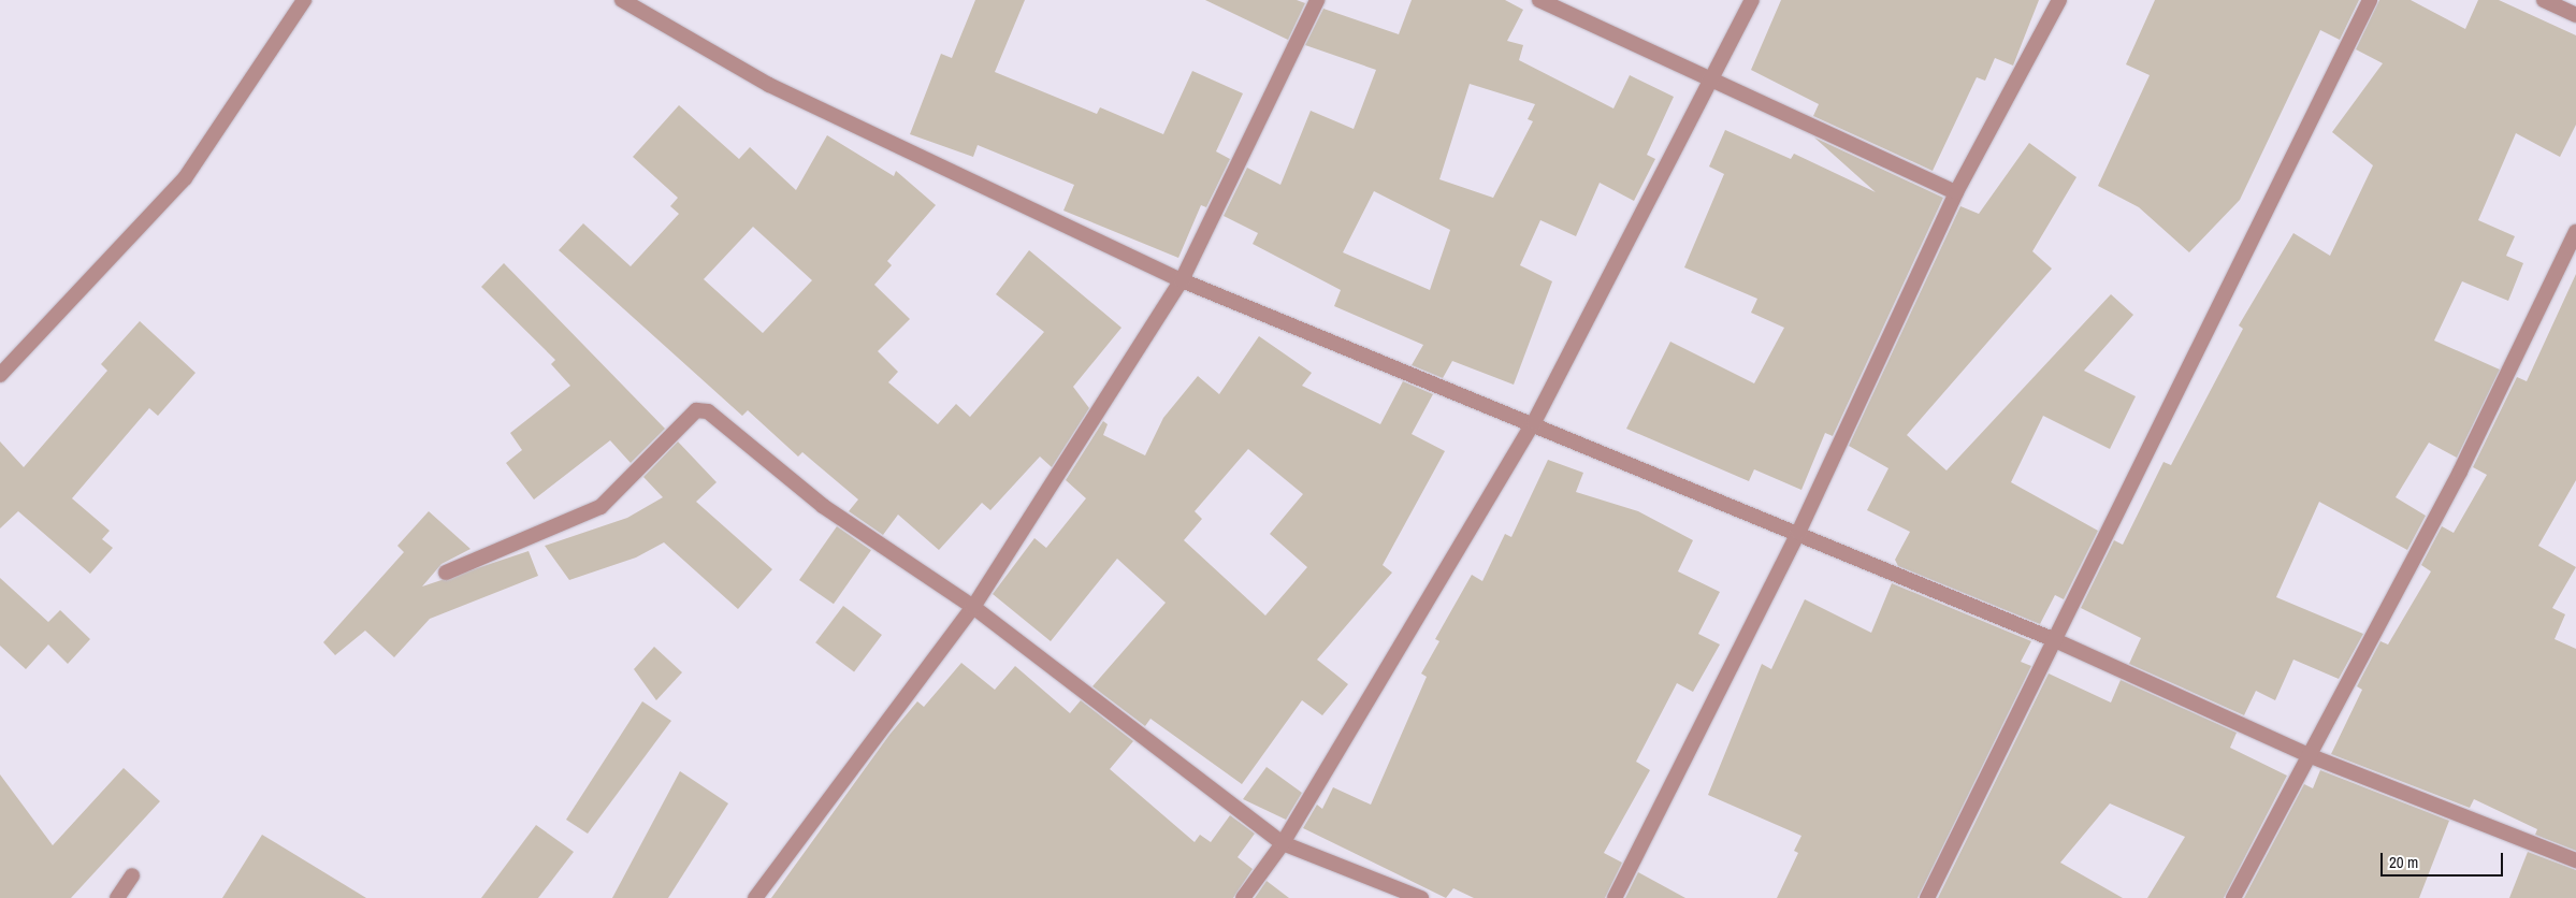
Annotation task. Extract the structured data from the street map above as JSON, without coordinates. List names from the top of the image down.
{
  "scale_bar": "20 m"
}
